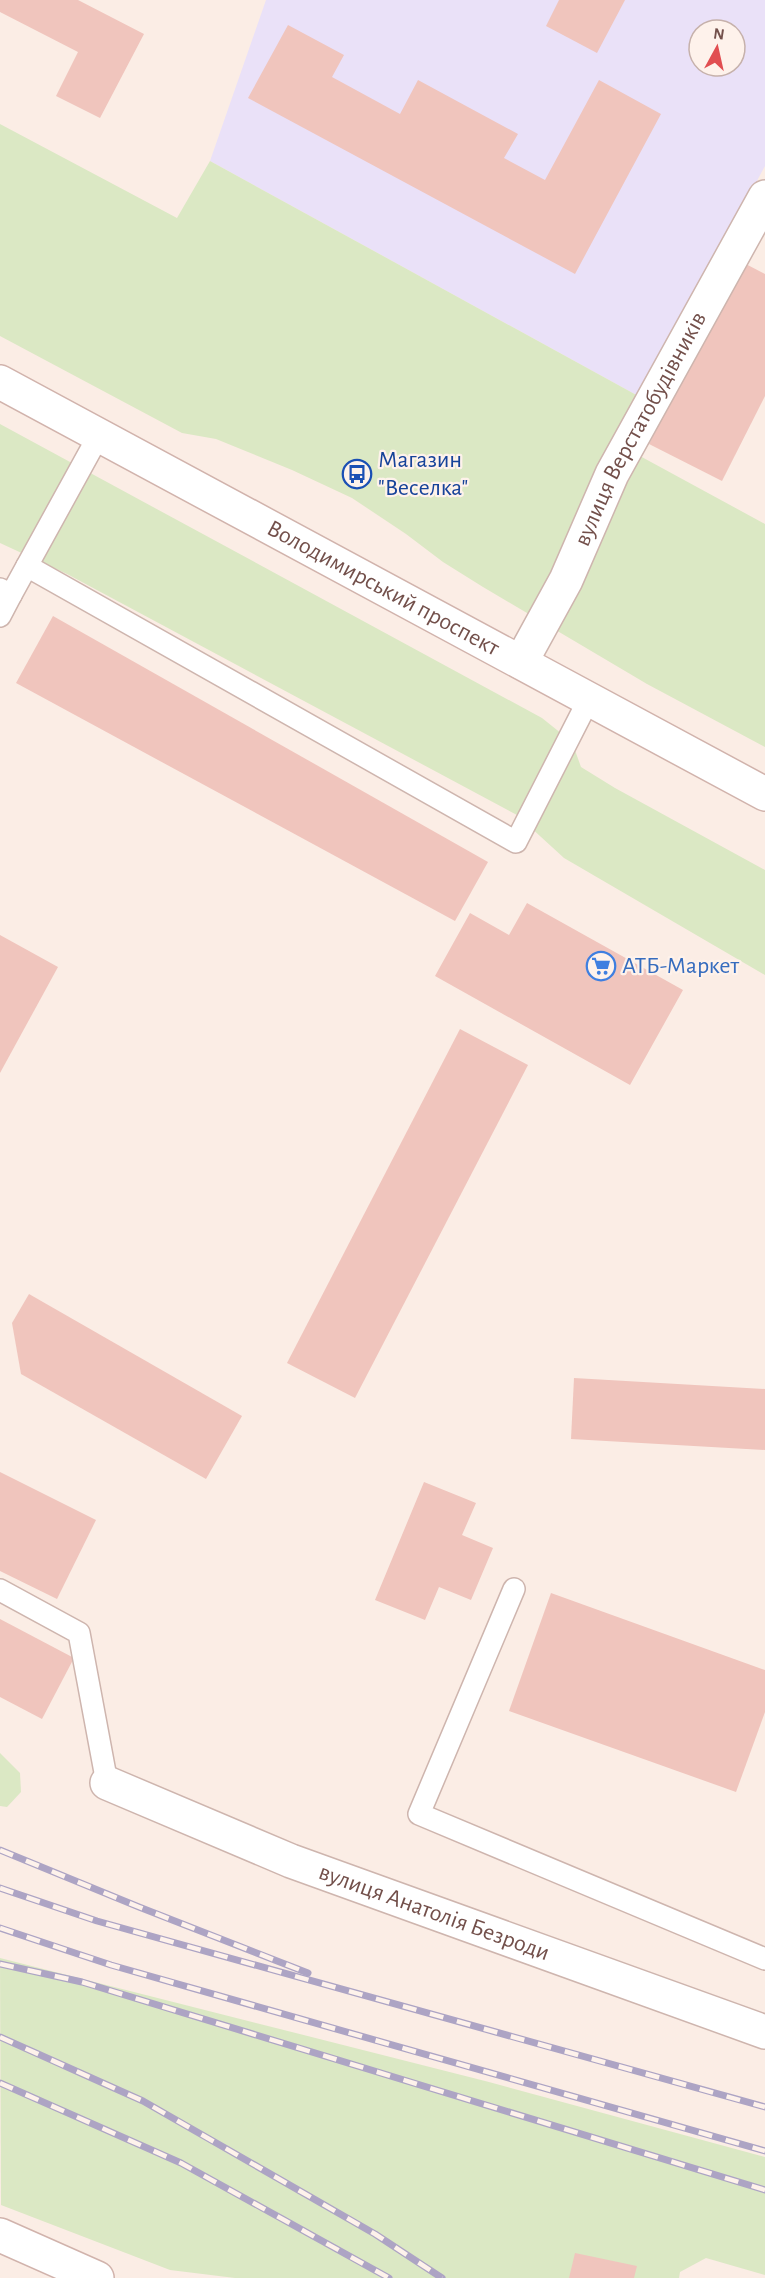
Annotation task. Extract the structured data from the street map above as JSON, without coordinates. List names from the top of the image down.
{
  "streets": {
    "street": ["вулиця Верстатобудівників", "Володимирський проспект", "вулиця Анатолія Безроди"]
  },
  "crossings": [
    ["вулиця Верстатобудівників", "Володимирський проспект"]
  ],
  "places": {
    "bus stop": ["Магазин \"Веселка\""],
    "supermarket": ["АТБ-Маркет"]
  },
  "north": "top"
}
